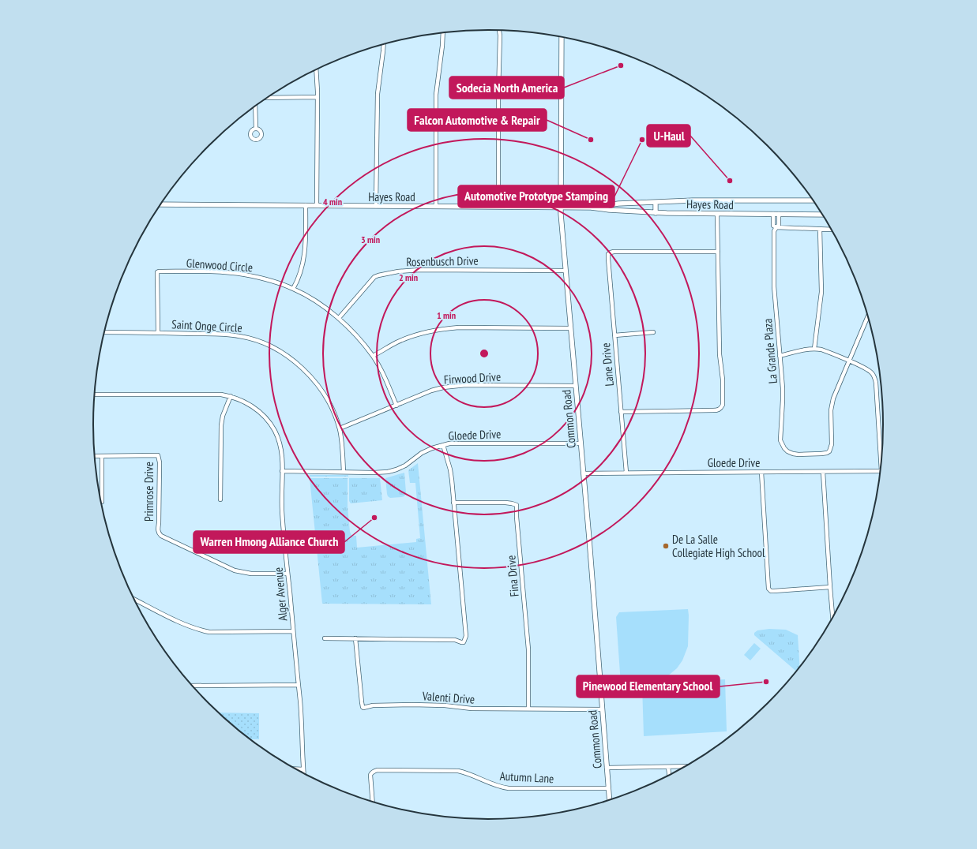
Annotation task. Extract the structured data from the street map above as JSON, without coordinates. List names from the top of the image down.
{
  "streets": {
    "street": [
      "Hayes Road",
      "Rosenbusch Drive",
      "Glenwood Circle",
      "Saint Onge Circle",
      "La Grande Plaza",
      "Lane Drive",
      "Firwood Drive",
      "Common Road",
      "Gloede Drive",
      "Primrose Drive",
      "Fina Drive",
      "Alger Avenue",
      "Valenti Drive",
      "Autumn Lane"
    ]
  },
  "crossings": [
    ["Hayes Road", "La Grande Plaza"],
    ["Hayes Road", "Common Road"],
    ["Rosenbusch Drive", "Glenwood Circle"],
    ["Rosenbusch Drive", "Common Road"],
    ["Glenwood Circle", "Saint Onge Circle"],
    ["Glenwood Circle", "Firwood Drive"],
    ["Saint Onge Circle", "Firwood Drive"],
    ["Saint Onge Circle", "Gloede Drive"],
    ["Lane Drive", "Gloede Drive"],
    ["Firwood Drive", "Common Road"],
    ["Common Road", "Gloede Drive"],
    ["Common Road", "Valenti Drive"],
    ["Common Road", "Autumn Lane"],
    ["Gloede Drive", "Alger Avenue"],
    ["Primrose Drive", "Alger Avenue"],
    ["Fina Drive", "Valenti Drive"]
  ],
  "places": [
    "Sodecia North America",
    "Falcon Automotive & Repair",
    "Automotive Prototype Stamping",
    "U-Haul",
    "Warren Hmong Alliance Church",
    "De La Salle Collegiate High School",
    "Pinewood Elementary School"
  ],
  "rings": [
    "4 min",
    "3 min",
    "2 min",
    "1 min"
  ]
}
